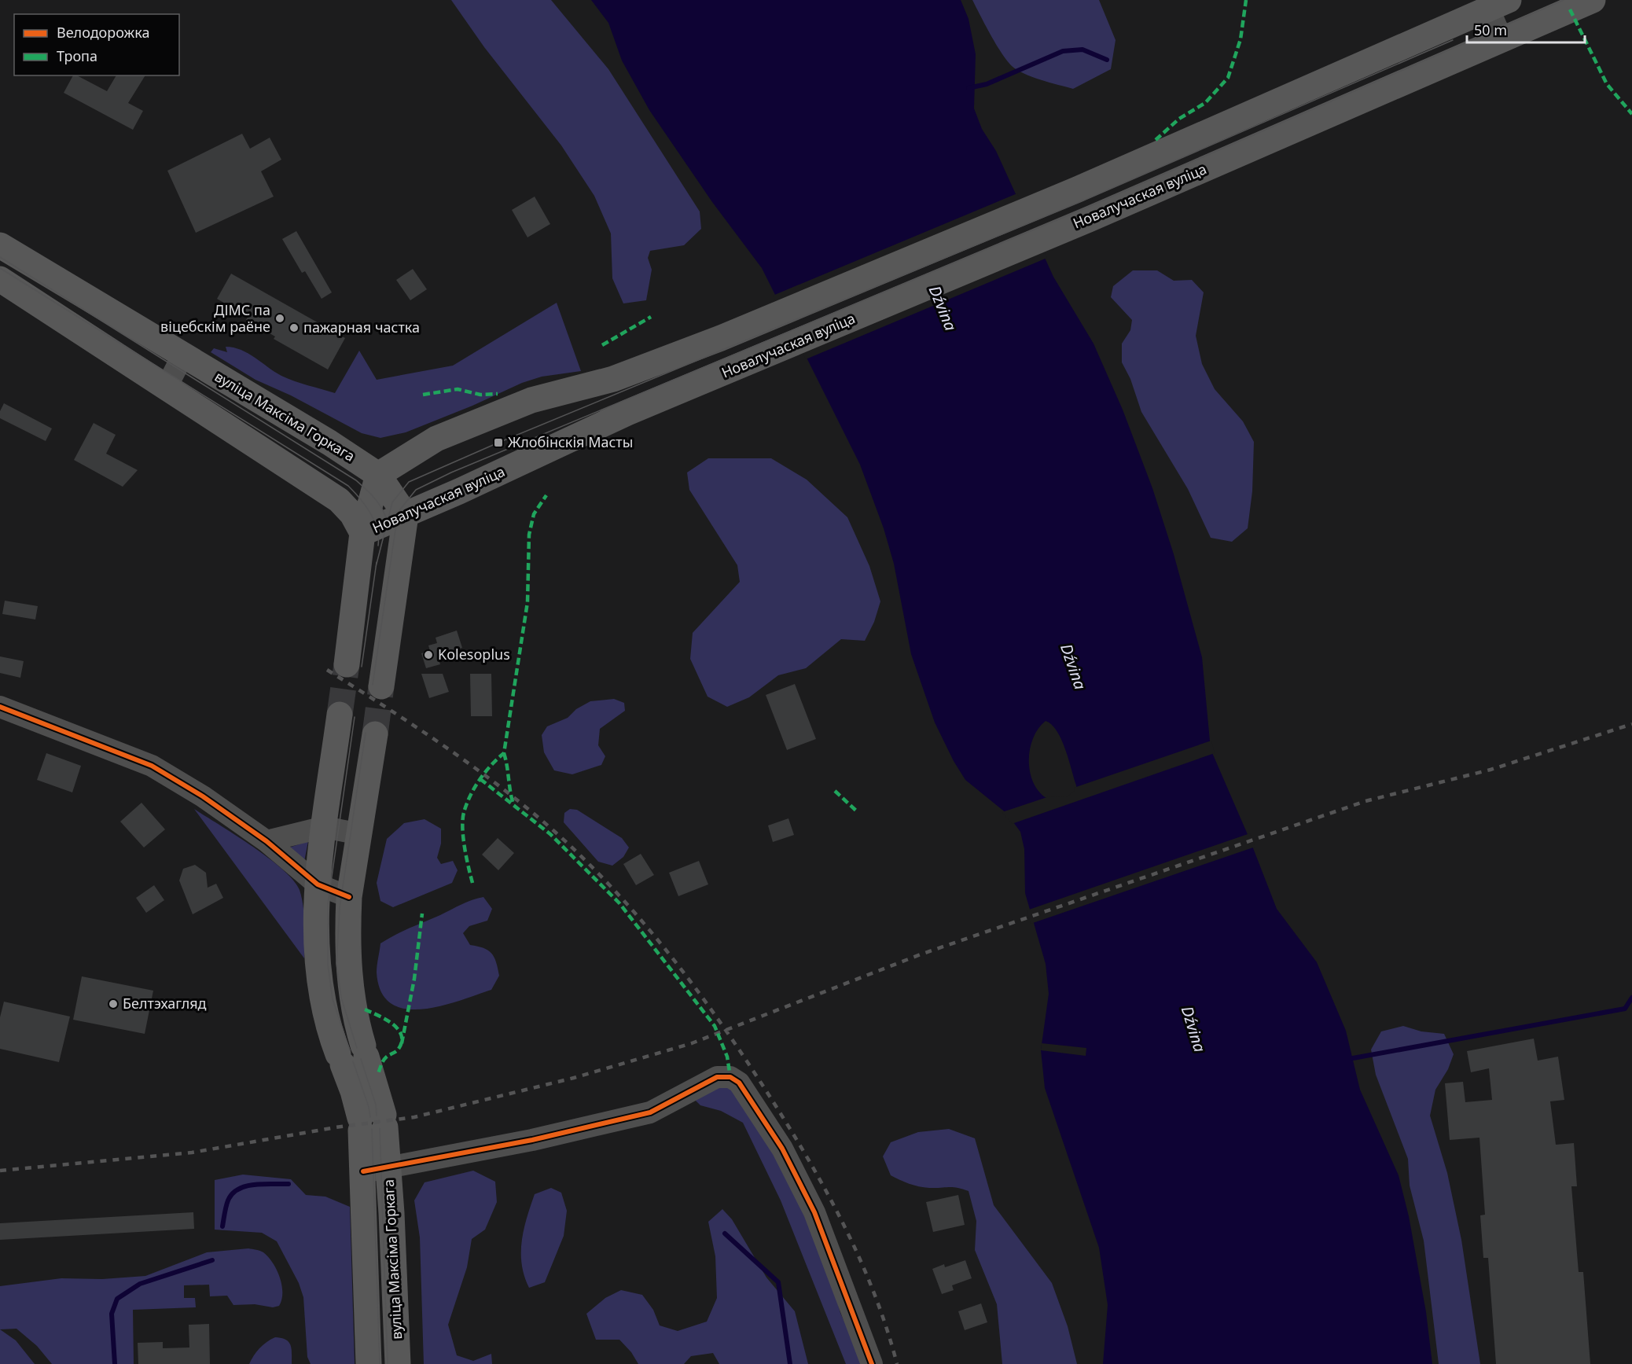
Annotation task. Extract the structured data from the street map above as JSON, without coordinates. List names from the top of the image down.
{
  "streets": {
    "main road": ["Новалучаская вуліца", "вуліца Максіма Горкага"]
  },
  "crossings": [
    ["Новалучаская вуліца", "вуліца Максіма Горкага"]
  ],
  "water": ["Dźvina"],
  "places": {
    "other": [
      "ДІМС па віцебскім раёне",
      "пажарная частка",
      "Kolesoplus",
      "Белтэхагляд"
    ],
    "transit": ["Жлобінскія Масты"]
  },
  "legend": ["Велодорожка", "Тропа"],
  "scale_bar": "50 m"
}
